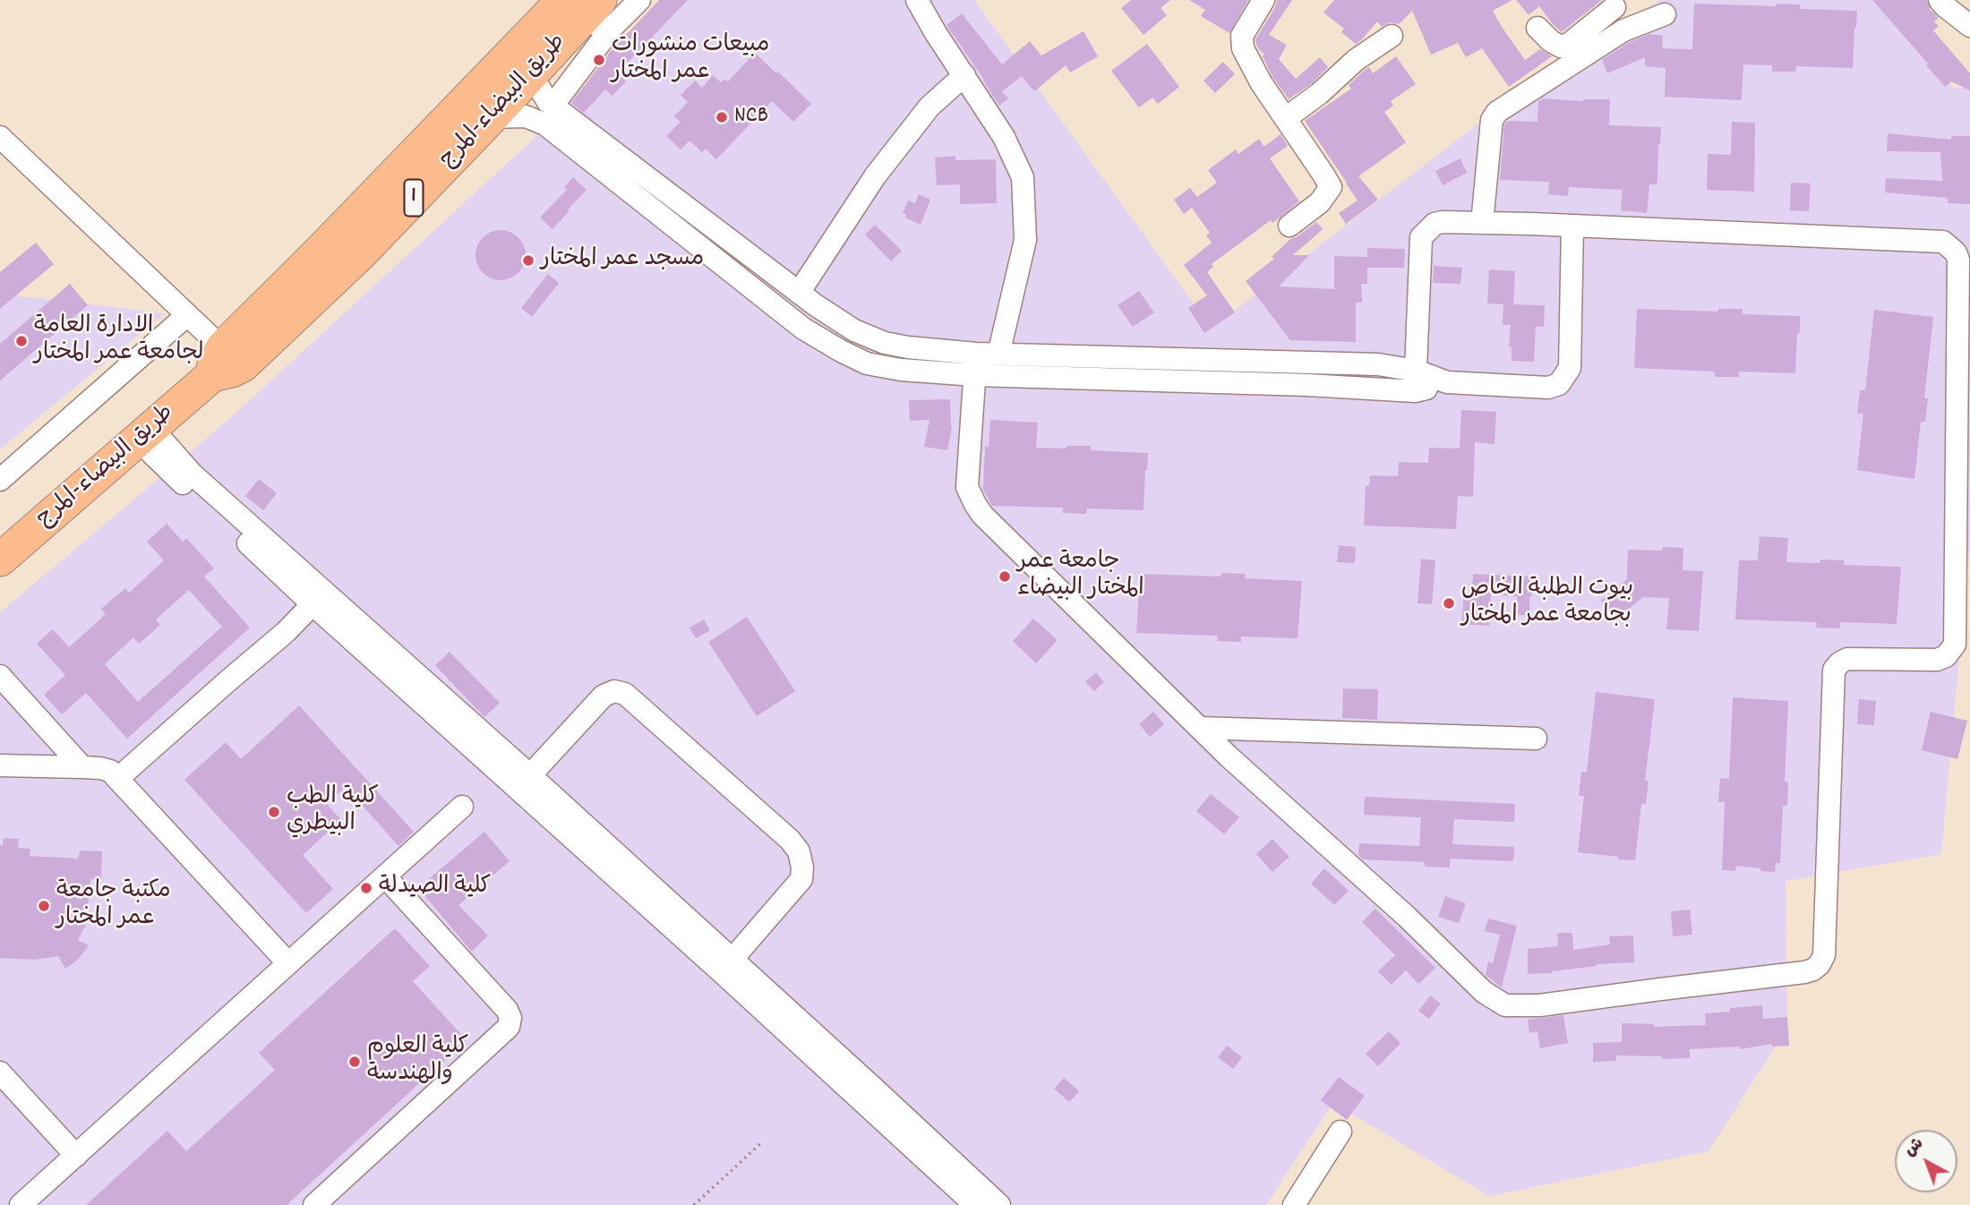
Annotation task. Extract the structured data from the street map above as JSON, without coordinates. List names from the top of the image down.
{
  "streets": {
    "highway": ["طريق البيضاء-المرج", "1"]
  },
  "places": [
    "مبيعات منشورات عمر المختار",
    "NCB",
    "مسجد عمر المختار",
    "الادارة العامة لجامعة عمر المختار",
    "جامعة عمر المختار البيضاء",
    "بيوت الطلبة الخاص بجامعة عمر المختار",
    "كلية الطب البيطري",
    "كلية الصيدلة",
    "مكتبة جامعة عمر المختار",
    "كلية العلوم والهندسة"
  ],
  "north": "top left"
}
